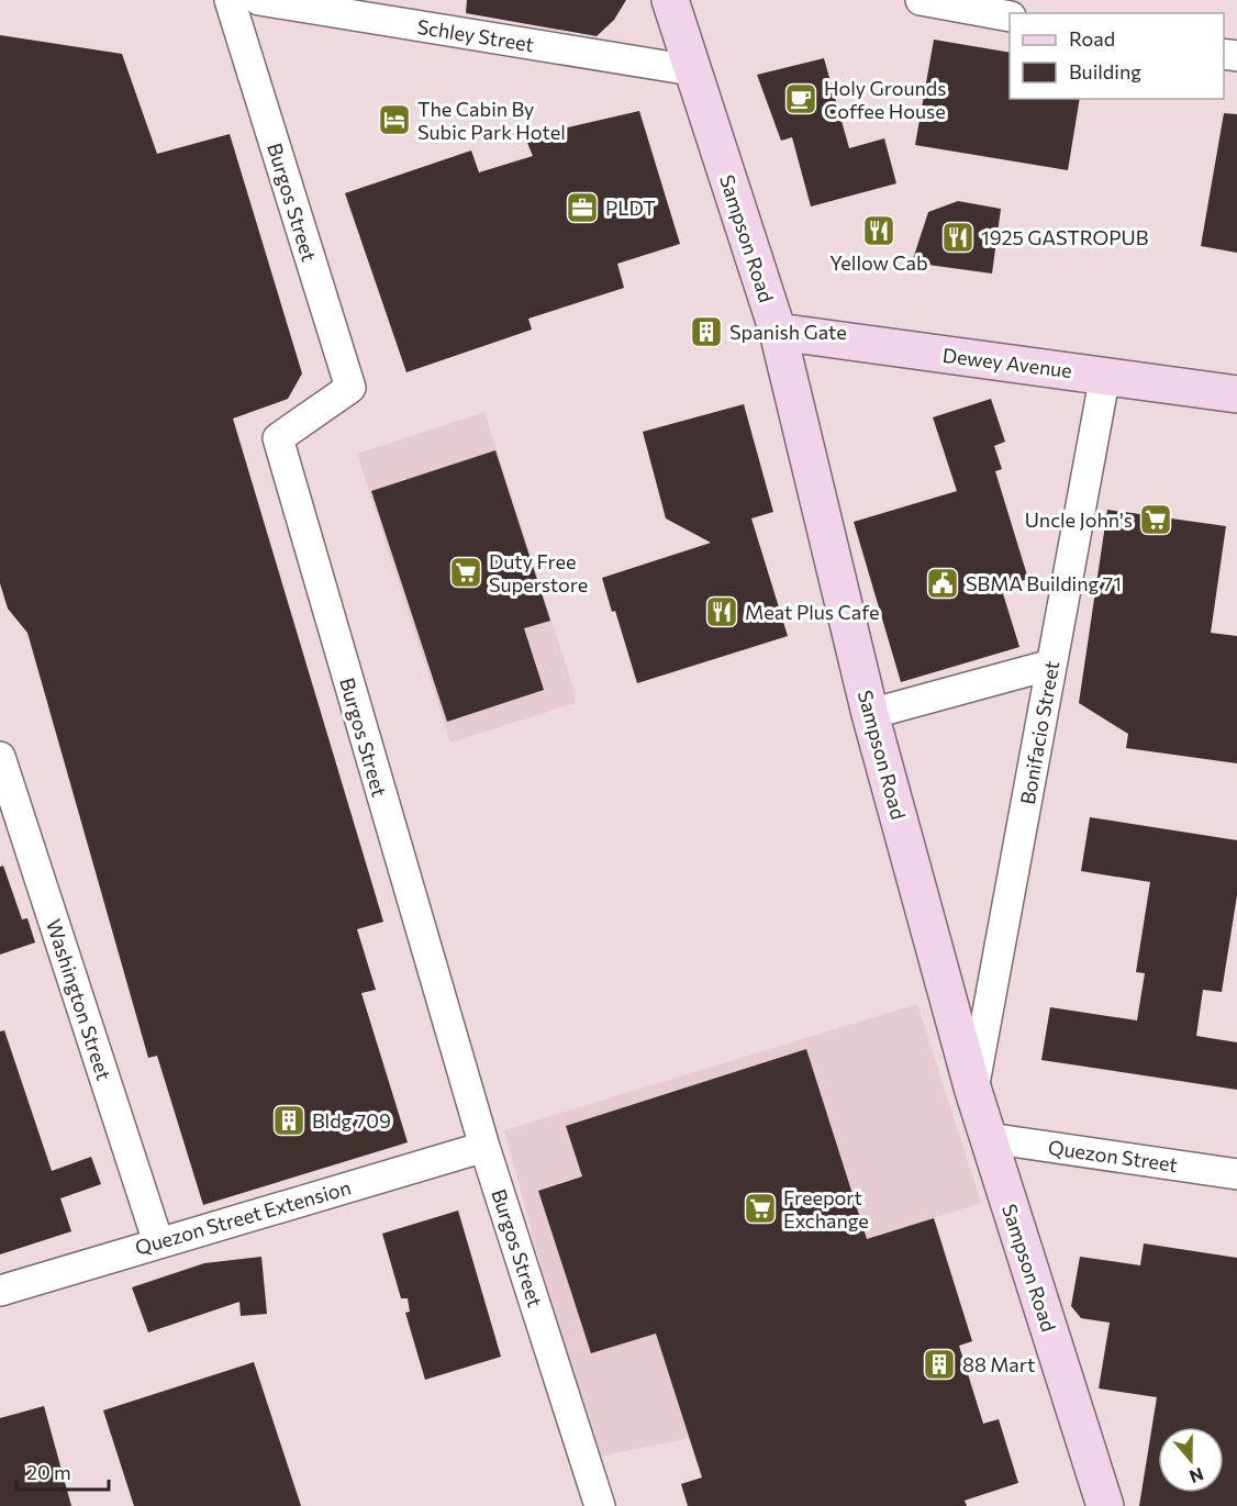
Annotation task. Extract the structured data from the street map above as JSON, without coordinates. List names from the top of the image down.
{
  "streets": {
    "main road": ["Sampson Road", "Dewey Avenue"],
    "street": [
      "Schley Street",
      "Burgos Street",
      "Bonifacio Street",
      "Washington Street",
      "Quezon Street",
      "Quezon Street Extension"
    ]
  },
  "crossings": [
    ["Schley Street", "Sampson Road"],
    ["Burgos Street", "Quezon Street Extension"],
    ["Sampson Road", "Dewey Avenue"],
    ["Sampson Road", "Bonifacio Street"],
    ["Sampson Road", "Quezon Street"],
    ["Dewey Avenue", "Bonifacio Street"],
    ["Washington Street", "Quezon Street Extension"]
  ],
  "places": {
    "cafe": ["Holy Grounds Coffee House"],
    "hotel": ["The Cabin By Subic Park Hotel"],
    "office": ["PLDT"],
    "restaurant": ["Yellow Cab", "1925 GASTROPUB", "Meat Plus Cafe"],
    "building": ["Spanish Gate", "Bldg 709", "88 Mart"],
    "supermarket": ["Uncle John's", "Duty Free Superstore", "Freeport Exchange"],
    "public building": ["SBMA Building 71"]
  },
  "legend": ["Road", "Building"],
  "scale_bar": "20 m",
  "north": "bottom"
}
